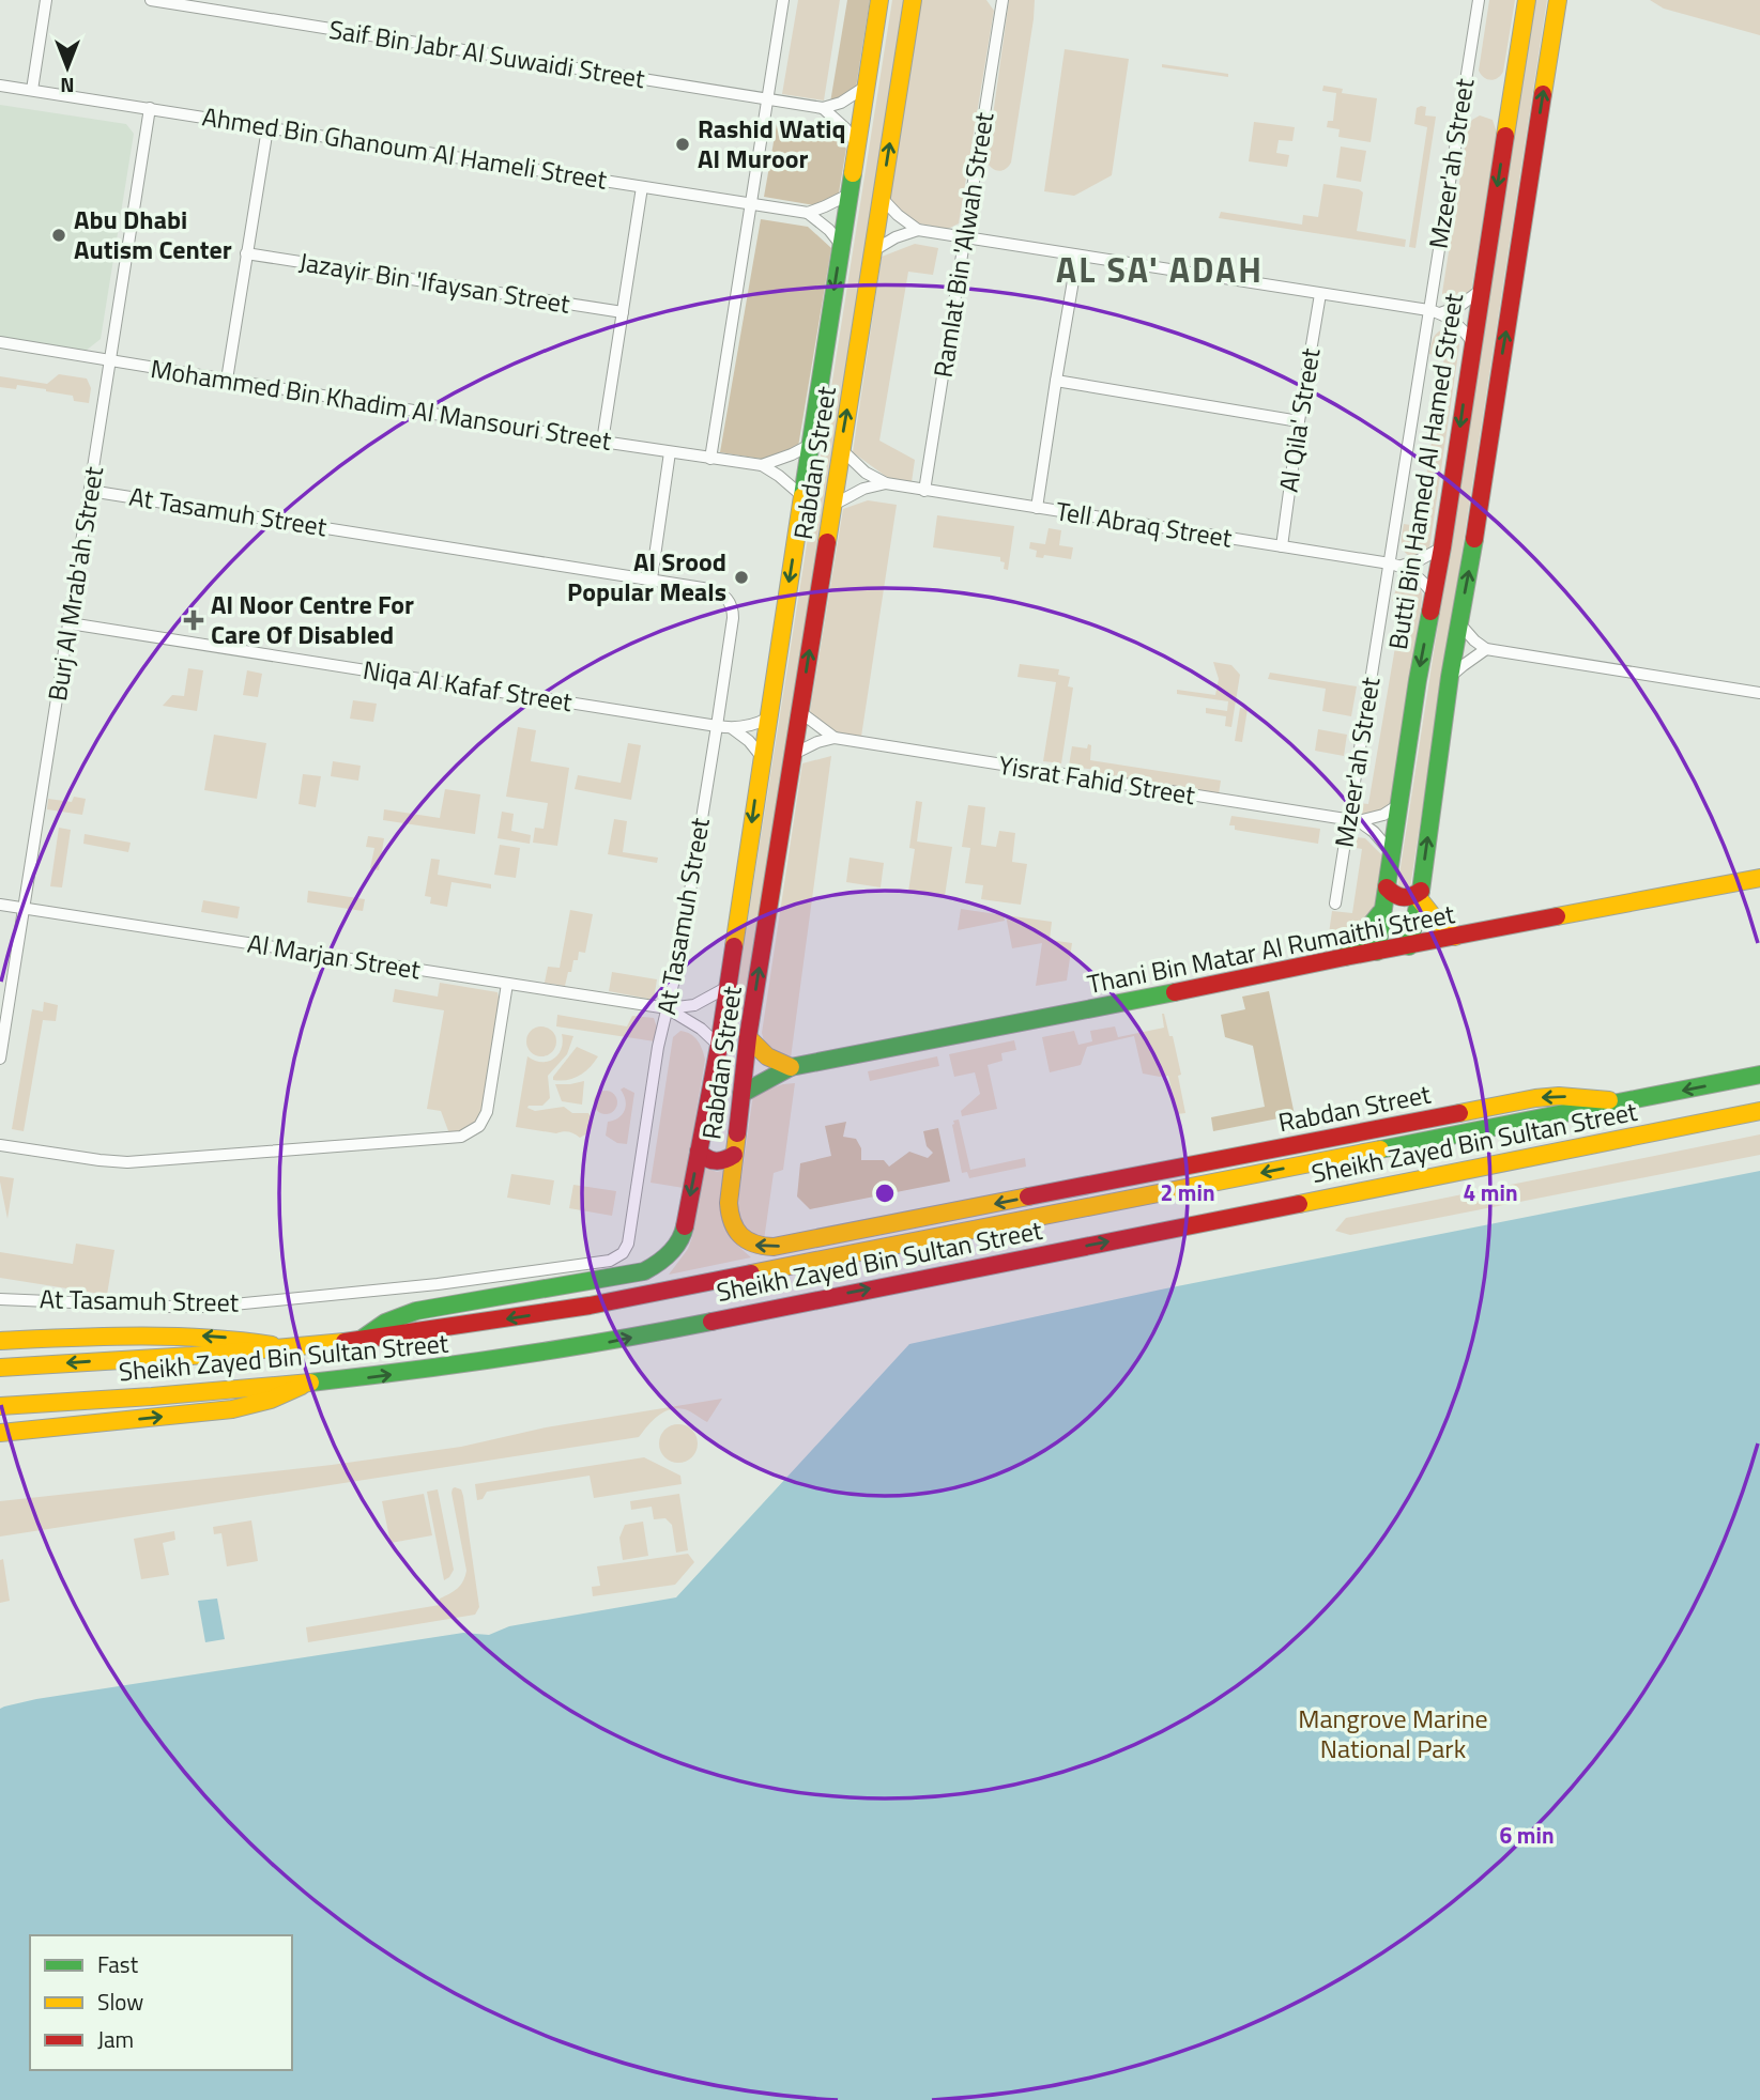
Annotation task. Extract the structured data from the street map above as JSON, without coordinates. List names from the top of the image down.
{
  "streets": {
    "main road": [
      "Rabdan Street",
      "Butti Bin Hamed Al Hamed Street",
      "Thani Bin Matar Al Rumaithi Street",
      "Sheikh Zayed Bin Sultan Street"
    ],
    "street": [
      "Saif Bin Jabr Al Suwaidi Street",
      "Ahmed Bin Ghanoum Al Hameli Street",
      "Mzeer'ah Street",
      "Ramlat Bin 'Alwah Street",
      "Jazayir Bin 'Ifaysan Street",
      "Mohammed Bin Khadim Al Mansouri Street",
      "Al Qila' Street",
      "At Tasamuh Street",
      "Tell Abraq Street",
      "Burj Al Mrab'ah Street",
      "Niqa Al Kafaf Street",
      "Yisrat Fahid Street",
      "Al Marjan Street"
    ]
  },
  "crossings": [
    ["Ahmed Bin Ghanoum Al Hameli Street", "Burj Al Mrab'ah Street"],
    ["Mzeer'ah Street", "Tell Abraq Street"],
    ["Mzeer'ah Street", "Yisrat Fahid Street"],
    ["Ramlat Bin 'Alwah Street", "Tell Abraq Street"],
    ["Mohammed Bin Khadim Al Mansouri Street", "Rabdan Street"],
    ["Mohammed Bin Khadim Al Mansouri Street", "Burj Al Mrab'ah Street"],
    ["Al Qila' Street", "Tell Abraq Street"],
    ["Rabdan Street", "Tell Abraq Street"],
    ["Rabdan Street", "Niqa Al Kafaf Street"],
    ["Rabdan Street", "Yisrat Fahid Street"],
    ["Rabdan Street", "Thani Bin Matar Al Rumaithi Street"],
    ["Rabdan Street", "Al Marjan Street"],
    ["Rabdan Street", "Sheikh Zayed Bin Sultan Street"],
    ["Butti Bin Hamed Al Hamed Street", "Yisrat Fahid Street"],
    ["Butti Bin Hamed Al Hamed Street", "Thani Bin Matar Al Rumaithi Street"],
    ["At Tasamuh Street", "Burj Al Mrab'ah Street"],
    ["At Tasamuh Street", "Niqa Al Kafaf Street"],
    ["At Tasamuh Street", "Al Marjan Street"],
    ["Burj Al Mrab'ah Street", "Niqa Al Kafaf Street"],
    ["Burj Al Mrab'ah Street", "Al Marjan Street"]
  ],
  "districts": ["AL SA' ADAH"],
  "parks": ["Mangrove Marine National Park"],
  "places": {
    "other": ["Rashid Watiq Al Muroor", "Abu Dhabi Autism Center", "Al Srood Popular Meals"],
    "health": ["Al Noor Centre For Care Of Disabled"]
  },
  "legend": ["Fast", "Slow", "Jam"],
  "north": "bottom",
  "rings": ["2 min", "4 min", "6 min"]
}
